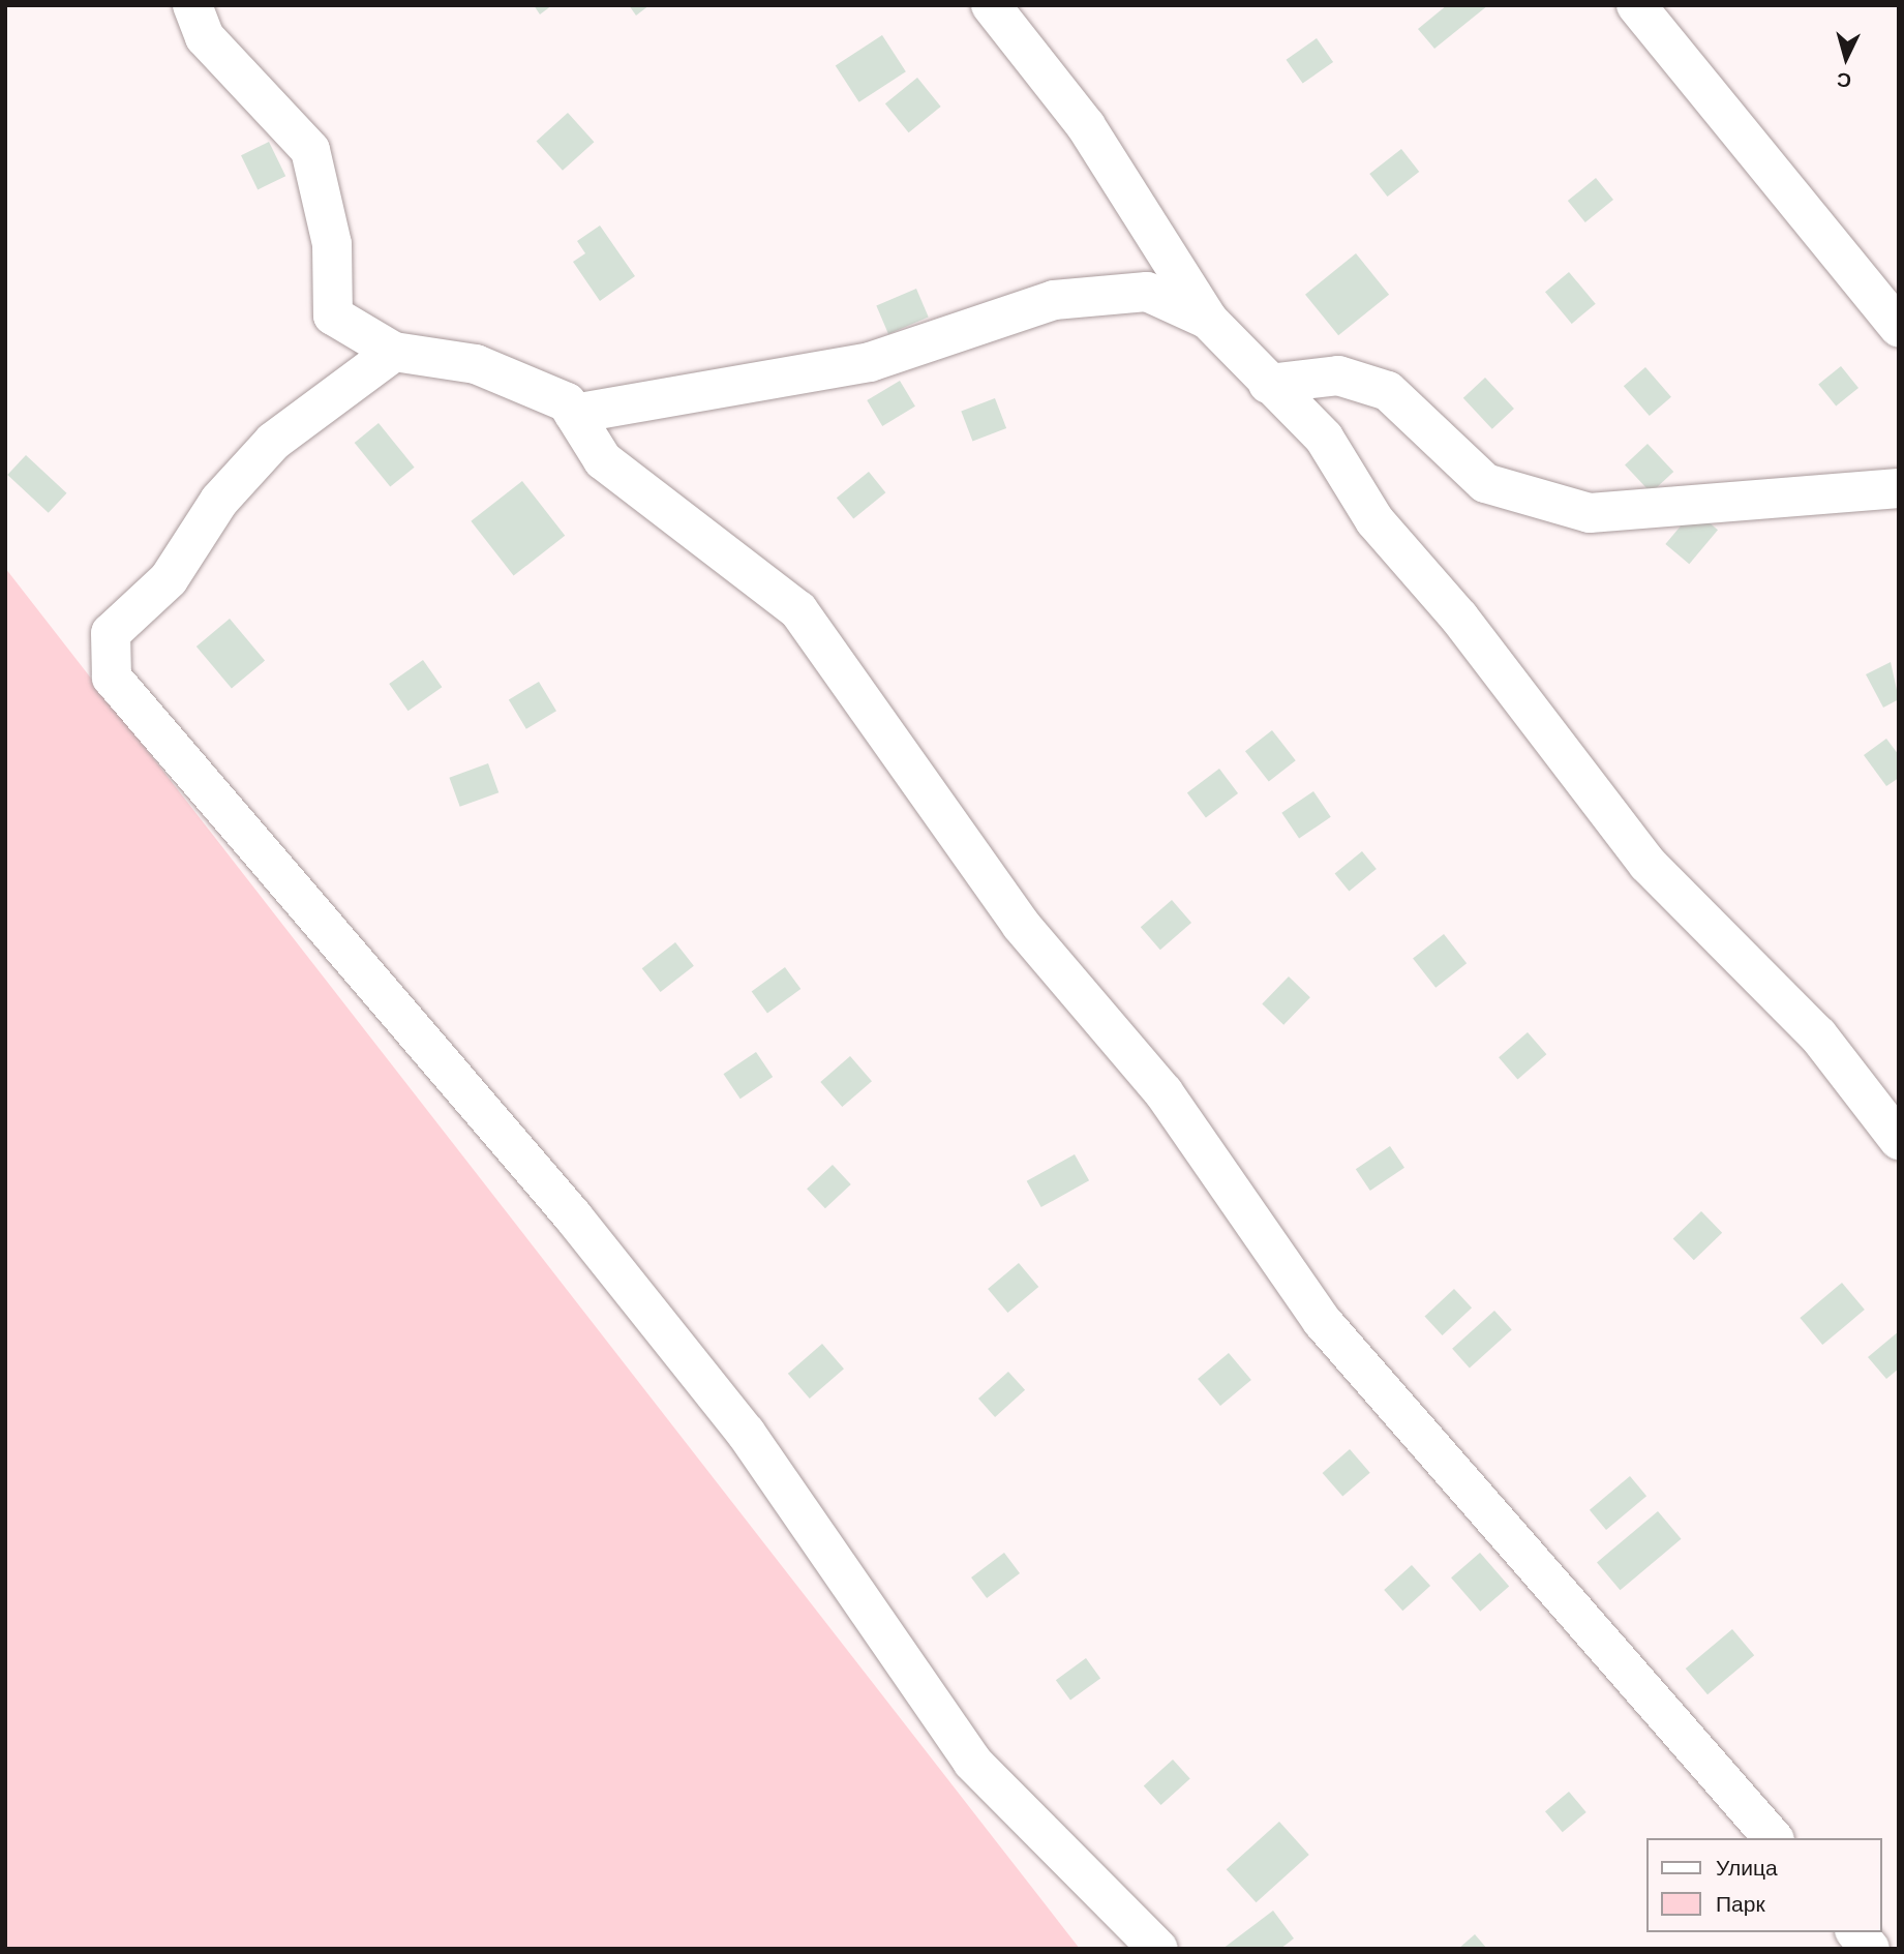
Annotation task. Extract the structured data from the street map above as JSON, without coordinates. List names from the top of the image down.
{
  "legend": ["Улица", "Парк"],
  "north": "bottom"
}
